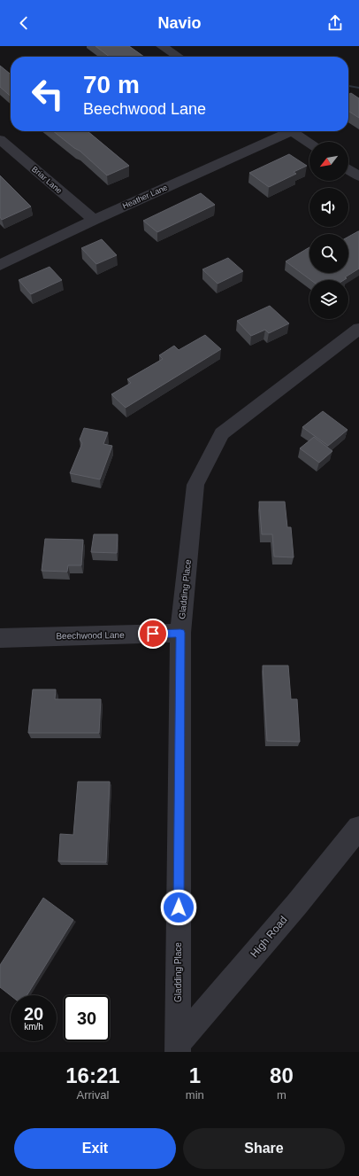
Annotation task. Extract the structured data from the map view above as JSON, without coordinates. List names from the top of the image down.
{
  "streets": {
    "street": [
      "Briar Lane",
      "Heather Lane",
      "Gladding Place",
      "Beechwood Lane",
      "High Road"
    ]
  },
  "crossings": [
    ["Briar Lane", "Heather Lane"],
    ["Gladding Place", "Beechwood Lane"],
    ["Gladding Place", "High Road"]
  ],
  "north": "bottom left",
  "page": {
    "header": "Navio",
    "turn": ["70 m", "Beechwood Lane"],
    "speed": "20 km/h",
    "limit": "30",
    "eta": [
      "16:21",
      "Arrival",
      "1",
      "min",
      "80",
      "m"
    ],
    "buttons": ["Exit", "Share"]
  }
}
